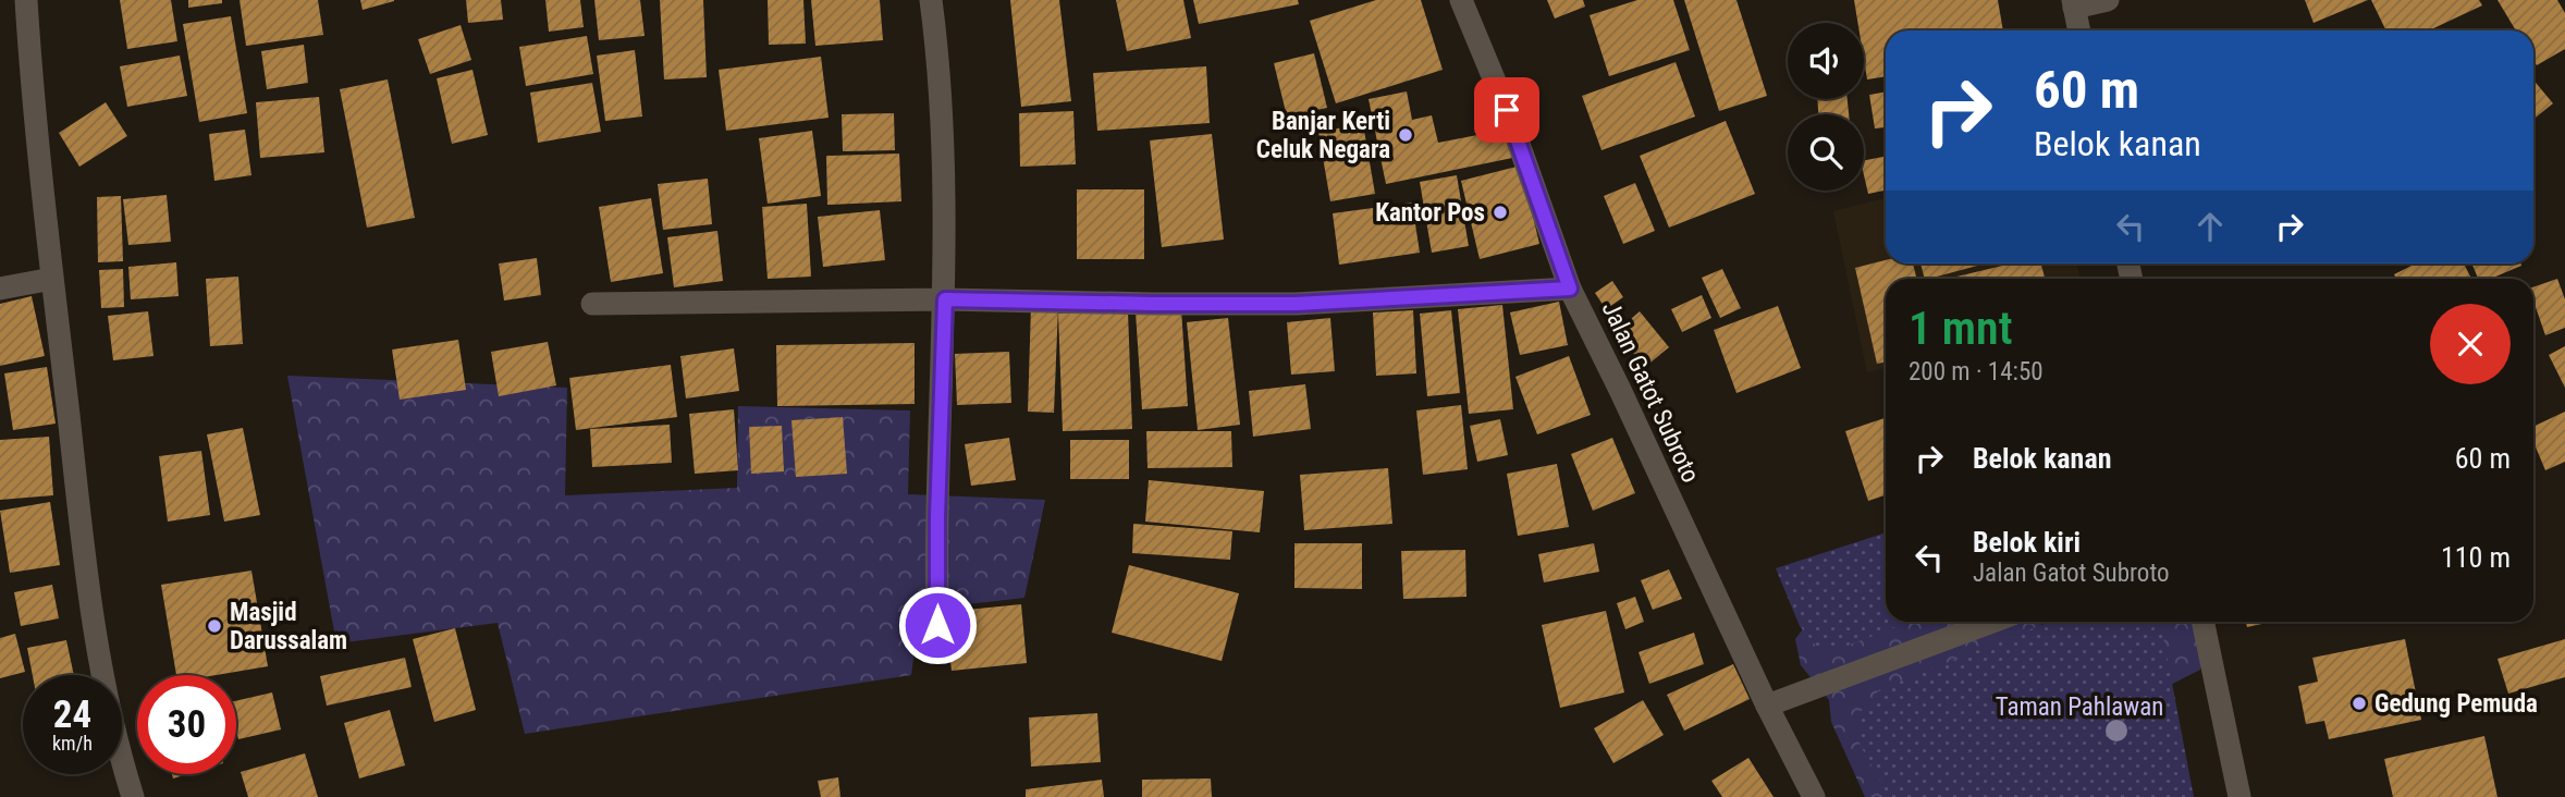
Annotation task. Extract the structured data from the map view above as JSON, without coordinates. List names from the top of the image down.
{
  "streets": {
    "street": ["Jalan Gatot Subroto"]
  },
  "parks": ["Taman Pahlawan"],
  "places": [
    "Banjar Kerti Celuk Negara",
    "Kantor Pos",
    "Masjid Darussalam",
    "Gedung Pemuda"
  ],
  "page": {
    "turn": ["60 m", "Belok kanan"],
    "heading": ["1 mnt", "200 m · 14:50"],
    "list": [
      {
        "name": "Belok kanan",
        "value": "60 m"
      },
      {
        "name": "Belok kiri",
        "note": "Jalan Gatot Subroto",
        "value": "110 m"
      }
    ],
    "speed": "24 km/h",
    "limit": "30"
  }
}
